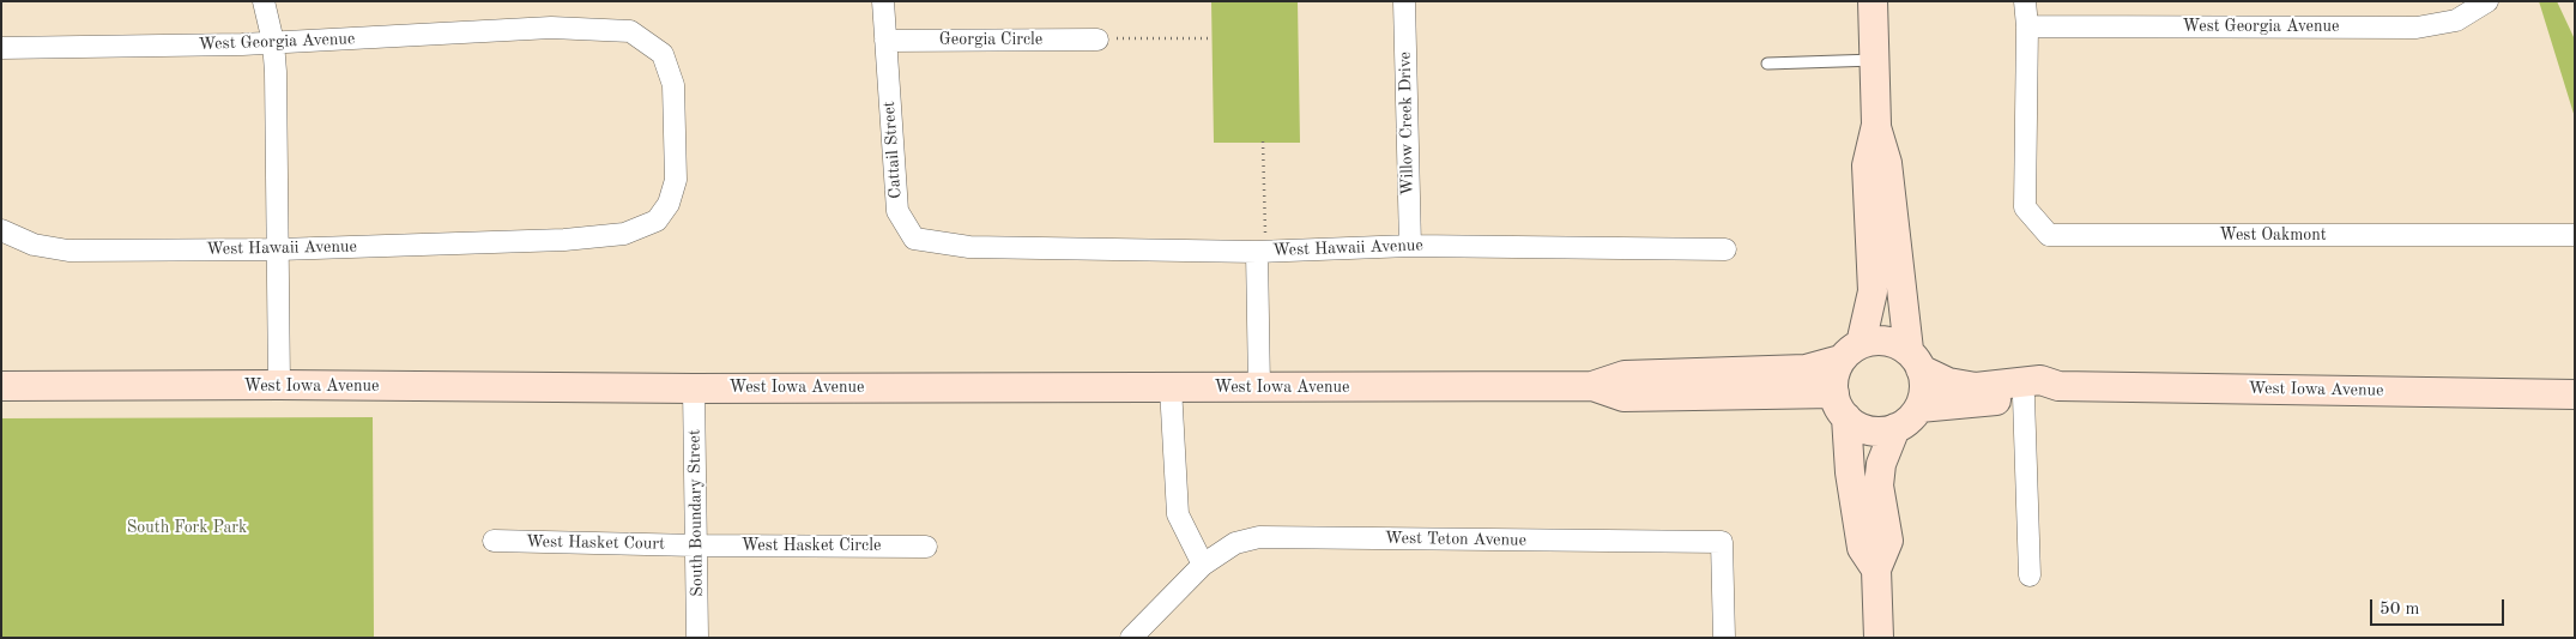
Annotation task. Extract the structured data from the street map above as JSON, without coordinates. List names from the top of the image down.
{
  "streets": {
    "street": [
      "West Georgia Avenue",
      "Georgia Circle",
      "Willow Creek Drive",
      "Cattail Street",
      "West Oakmont",
      "West Hawaii Avenue",
      "West Iowa Avenue",
      "South Boundary Street",
      "West Teton Avenue",
      "West Hasket Court",
      "West Hasket Circle"
    ]
  },
  "crossings": [
    ["West Georgia Avenue", "West Oakmont"],
    ["West Georgia Avenue", "West Hawaii Avenue"],
    ["Georgia Circle", "Cattail Street"],
    ["Willow Creek Drive", "West Hawaii Avenue"],
    ["Cattail Street", "West Hawaii Avenue"],
    ["West Iowa Avenue", "South Boundary Street"],
    ["South Boundary Street", "West Hasket Court"],
    ["South Boundary Street", "West Hasket Circle"],
    ["West Hasket Court", "West Hasket Circle"]
  ],
  "parks": ["South Fork Park"],
  "scale_bar": "50 m"
}
